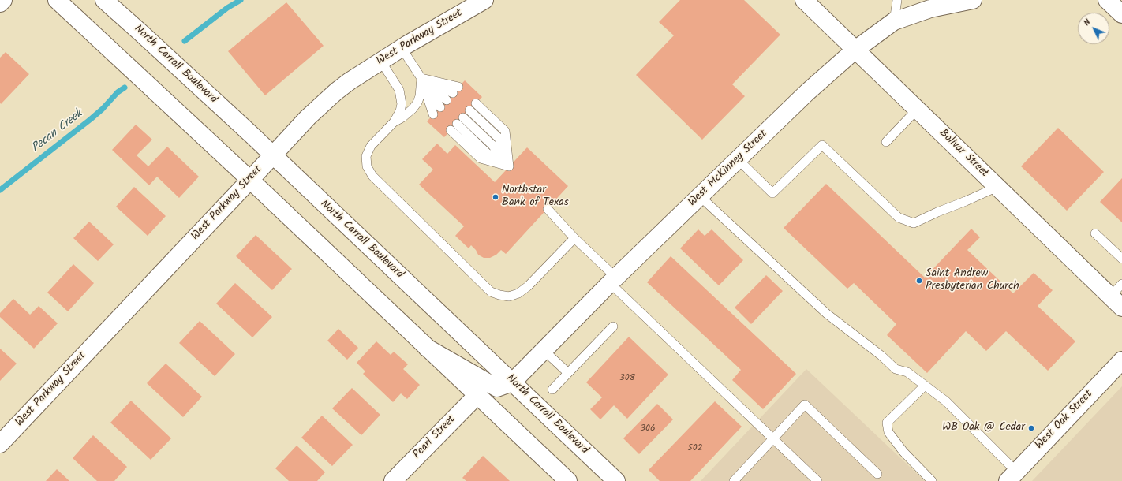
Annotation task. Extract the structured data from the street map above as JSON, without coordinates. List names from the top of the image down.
{
  "streets": {
    "street": [
      "West Parkway Street",
      "North Carroll Boulevard",
      "Bolivar Street",
      "West McKinney Street",
      "West Oak Street",
      "Pearl Street"
    ]
  },
  "crossings": [
    ["West Parkway Street", "North Carroll Boulevard"],
    ["North Carroll Boulevard", "West McKinney Street"],
    ["Bolivar Street", "West McKinney Street"]
  ],
  "water": ["Pecan Creek"],
  "places": ["Northstar Bank of Texas", "Saint Andrew Presbyterian Church", "WB Oak @ Cedar"],
  "house_numbers": ["308", "306", "502"],
  "north": "top left"
}
